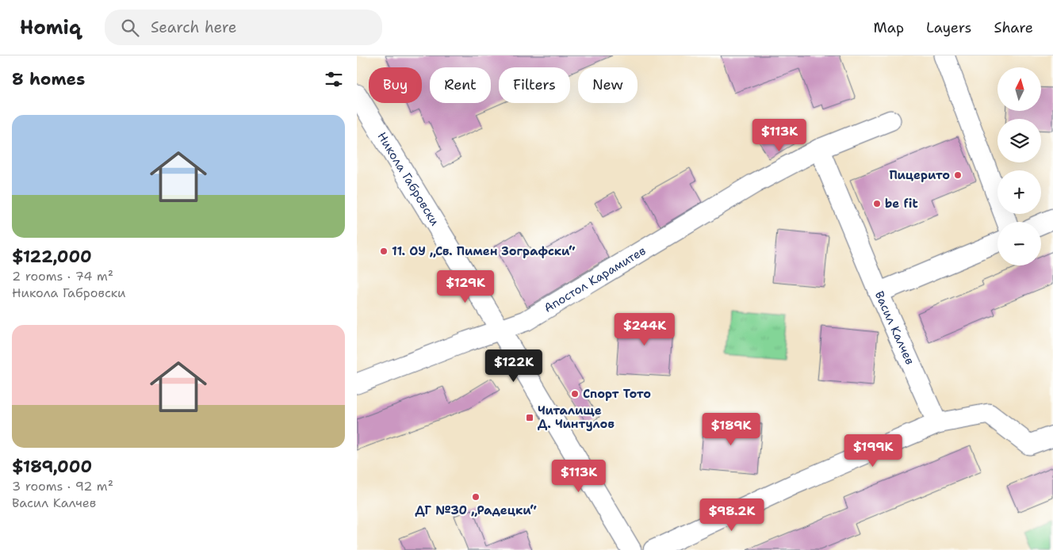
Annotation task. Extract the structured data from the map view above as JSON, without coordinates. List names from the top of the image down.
{
  "streets": {
    "street": ["Никола Габровски", "Апостол Карамитев", "Васил Калчев"]
  },
  "crossings": [
    ["Никола Габровски", "Апостол Карамитев"]
  ],
  "places": {
    "other": [
      "Пицерито",
      "be fit",
      "11. ОУ „Св. Пимен Зографски“",
      "Спорт Тото",
      "ДГ №30 „Радецки“"
    ],
    "transit": ["Читалище Д. Чинтулов"]
  },
  "north": "top",
  "page": {
    "header": "Homiq",
    "search": "Search here",
    "nav": ["Map", "Layers", "Share"],
    "heading": "8 homes",
    "map_buttons": ["+", "−"],
    "chip": [
      "Buy",
      "Rent",
      "Filters",
      "New"
    ],
    "list": [
      {
        "name": "$122,000",
        "note": "2 rooms · 74 m² · Никола Габровски"
      },
      {
        "name": "$189,000",
        "note": "3 rooms · 92 m² · Васил Калчев"
      }
    ],
    "price": [
      "$113K",
      "$129K",
      "$244K",
      "$122K",
      "$189K",
      "$199K",
      "$113K",
      "$98.2K"
    ]
  }
}
